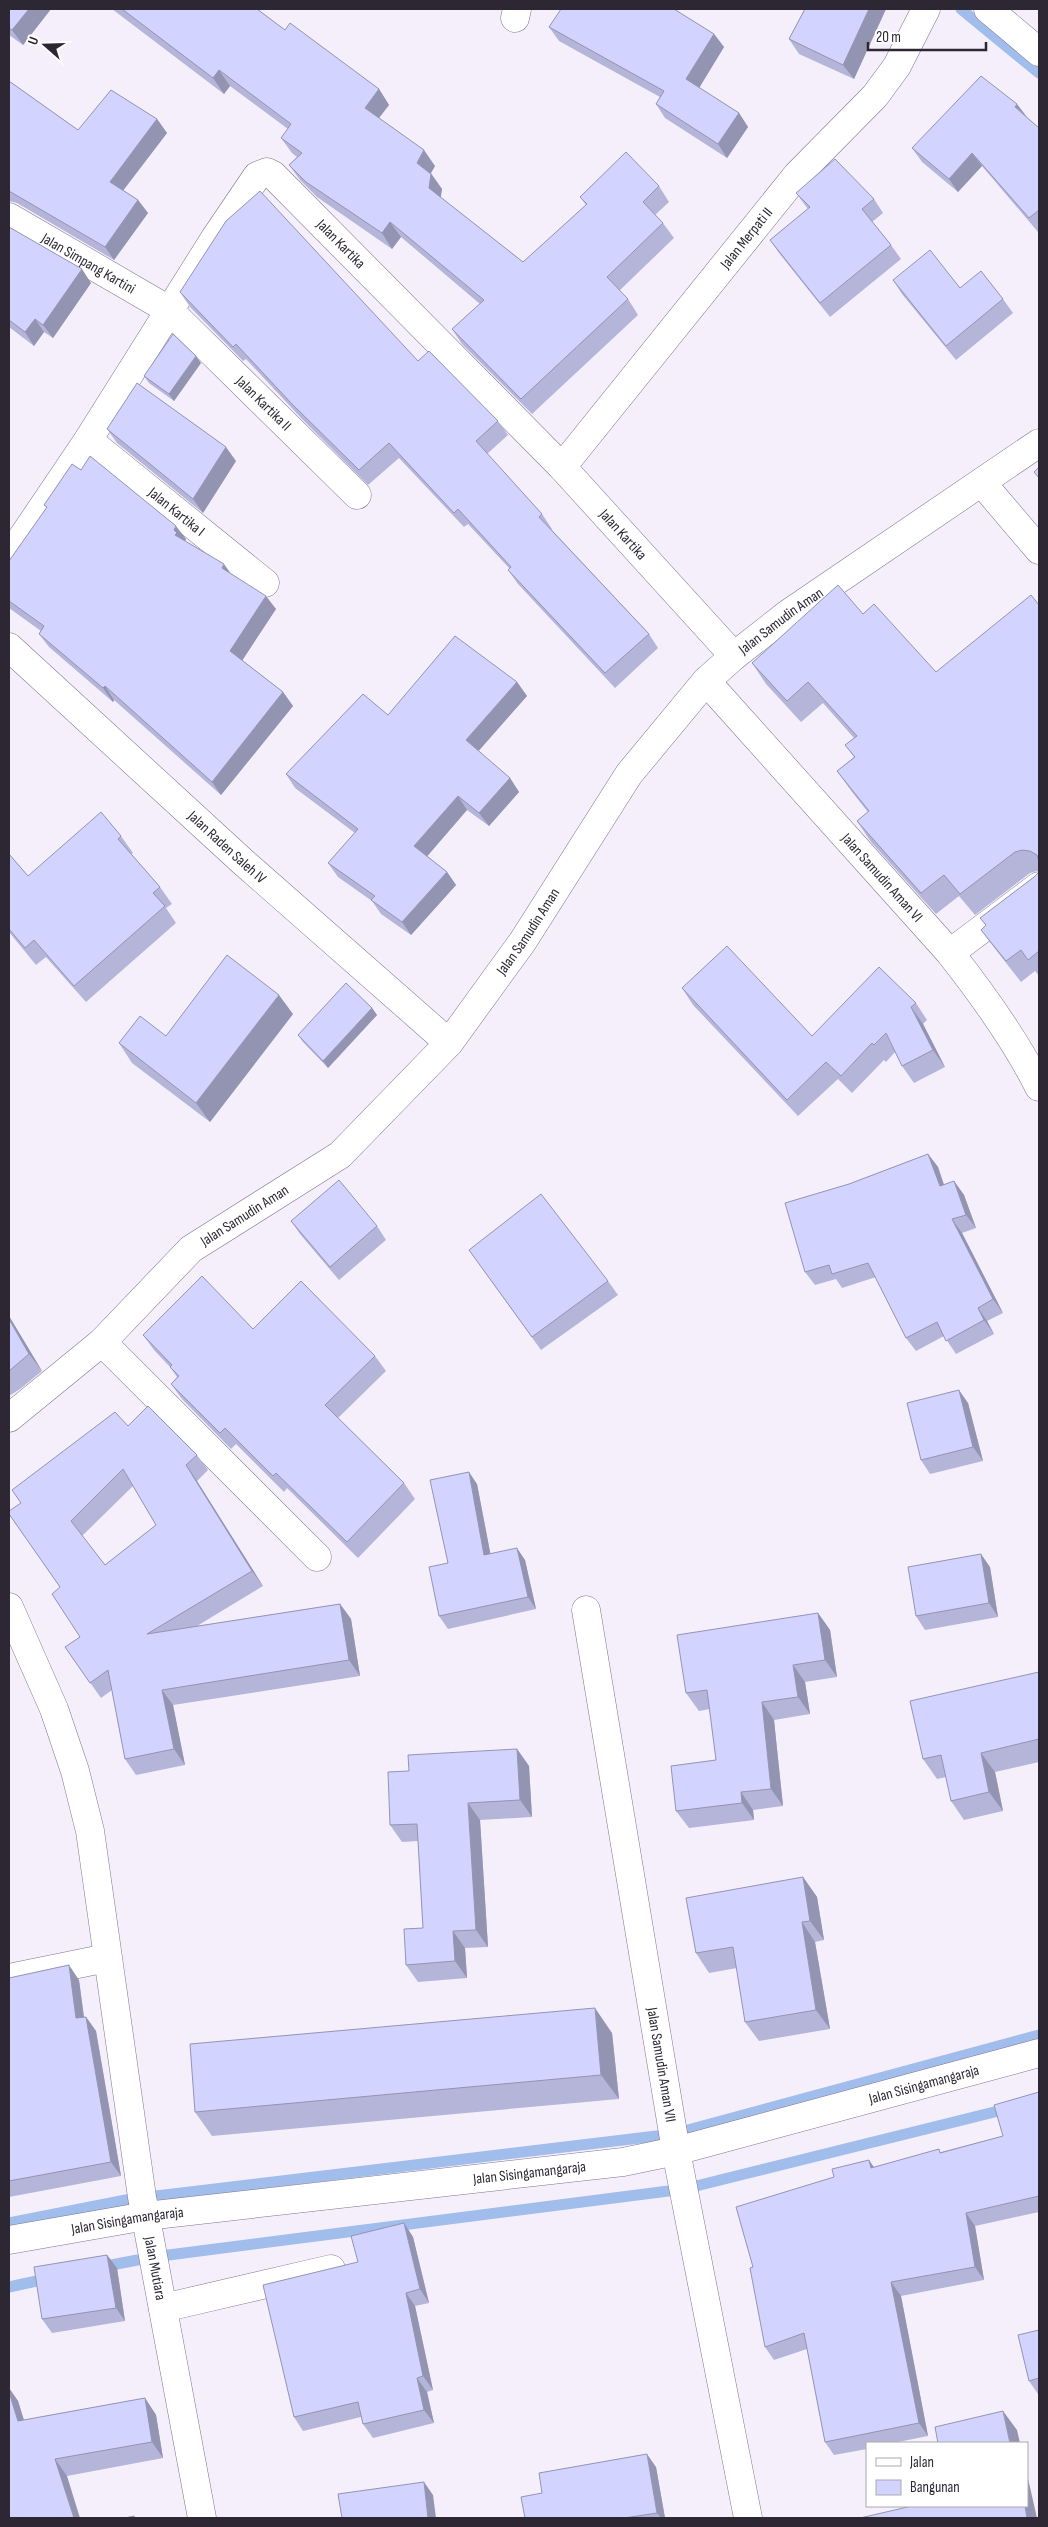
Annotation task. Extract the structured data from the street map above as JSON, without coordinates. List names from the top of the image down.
{
  "streets": {
    "street": [
      "Jalan Merpati II",
      "Jalan Kartika",
      "Jalan Simpang Kartini",
      "Jalan Kartika II",
      "Jalan Kartika I",
      "Jalan Samudin Aman",
      "Jalan Raden Saleh IV",
      "Jalan Samudin Aman VI",
      "Jalan Samudin Aman VII",
      "Jalan Sisingamangaraja",
      "Jalan Mutiara"
    ]
  },
  "crossings": [
    ["Jalan Merpati II", "Jalan Kartika"],
    ["Jalan Kartika", "Jalan Simpang Kartini"],
    ["Jalan Kartika", "Jalan Kartika II"],
    ["Jalan Kartika", "Jalan Kartika I"],
    ["Jalan Kartika", "Jalan Samudin Aman"],
    ["Jalan Simpang Kartini", "Jalan Kartika II"],
    ["Jalan Samudin Aman", "Jalan Raden Saleh IV"],
    ["Jalan Samudin Aman", "Jalan Samudin Aman VI"],
    ["Jalan Samudin Aman VII", "Jalan Sisingamangaraja"],
    ["Jalan Sisingamangaraja", "Jalan Mutiara"]
  ],
  "legend": ["Jalan", "Bangunan"],
  "scale_bar": "20 m",
  "north": "left"
}
